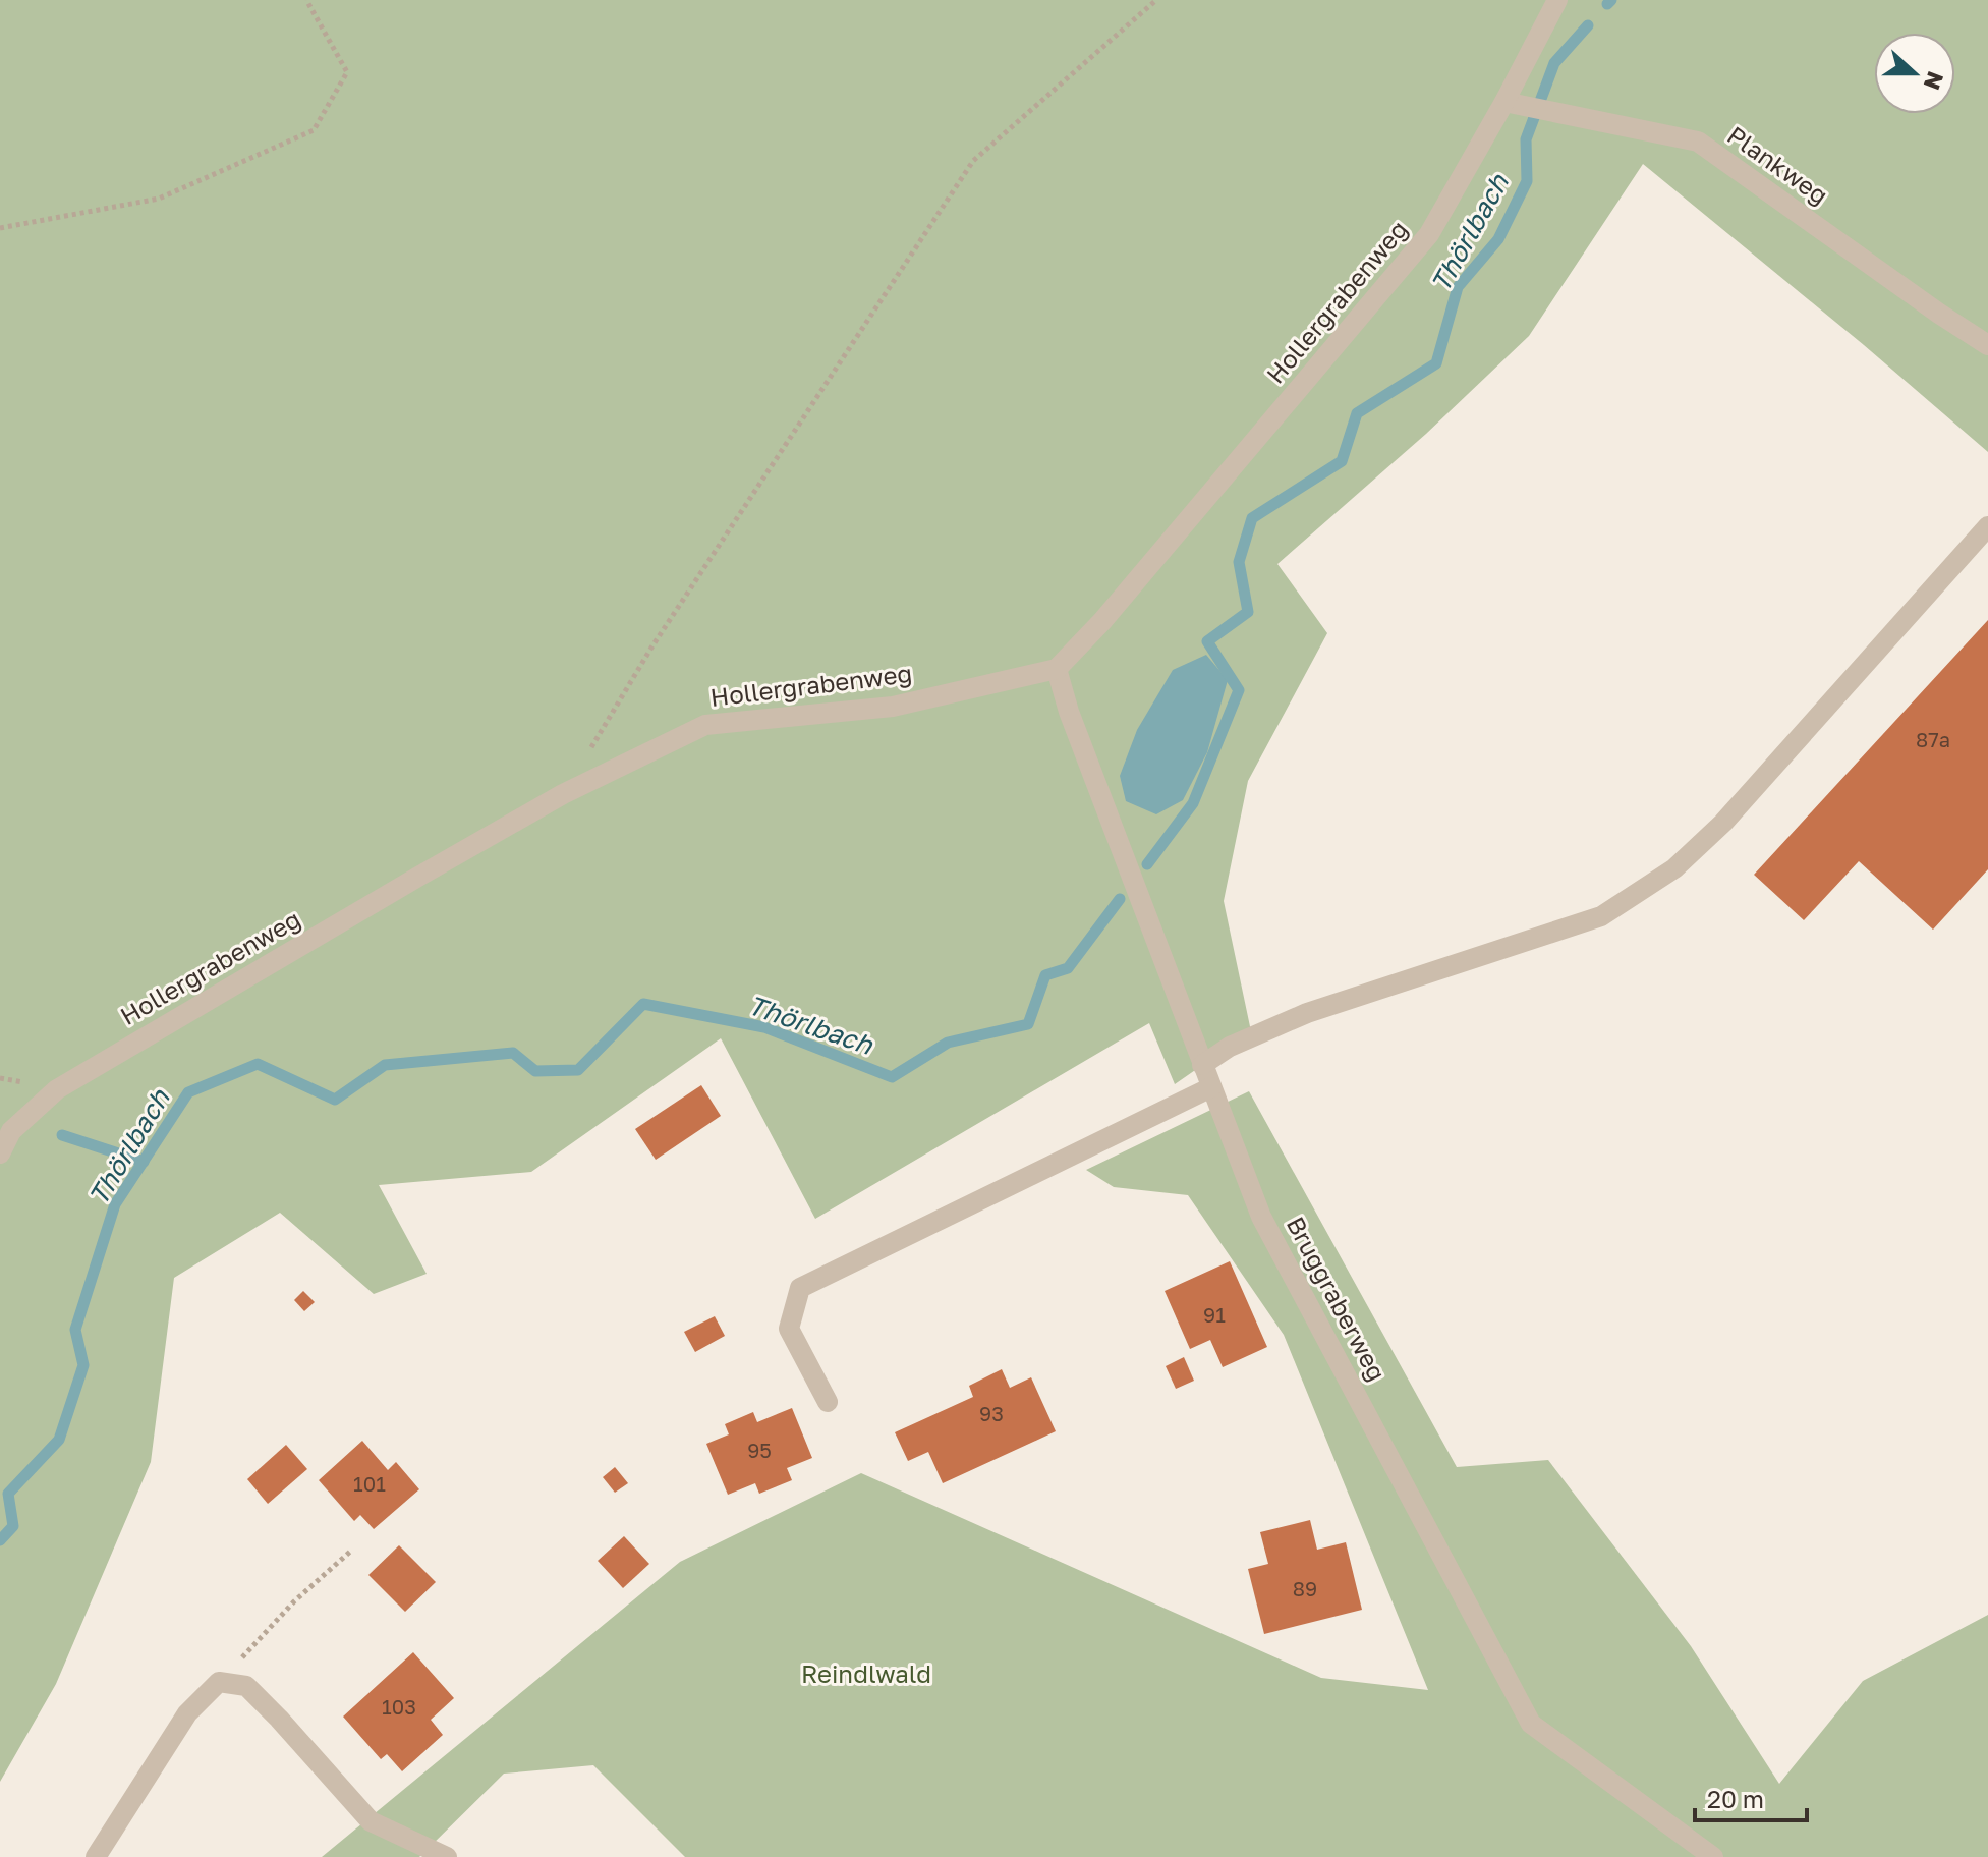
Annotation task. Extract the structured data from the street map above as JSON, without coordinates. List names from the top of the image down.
{
  "streets": {
    "street": ["Plankweg", "Hollergrabenweg", "Bruggraberweg"]
  },
  "crossings": [
    ["Plankweg", "Hollergrabenweg"],
    ["Hollergrabenweg", "Bruggraberweg"]
  ],
  "water": ["Thörlbach"],
  "parks": ["Reindlwald"],
  "house_numbers": [
    "87a",
    "91",
    "93",
    "95",
    "101",
    "89",
    "103"
  ],
  "scale_bar": "20 m",
  "north": "right"
}
